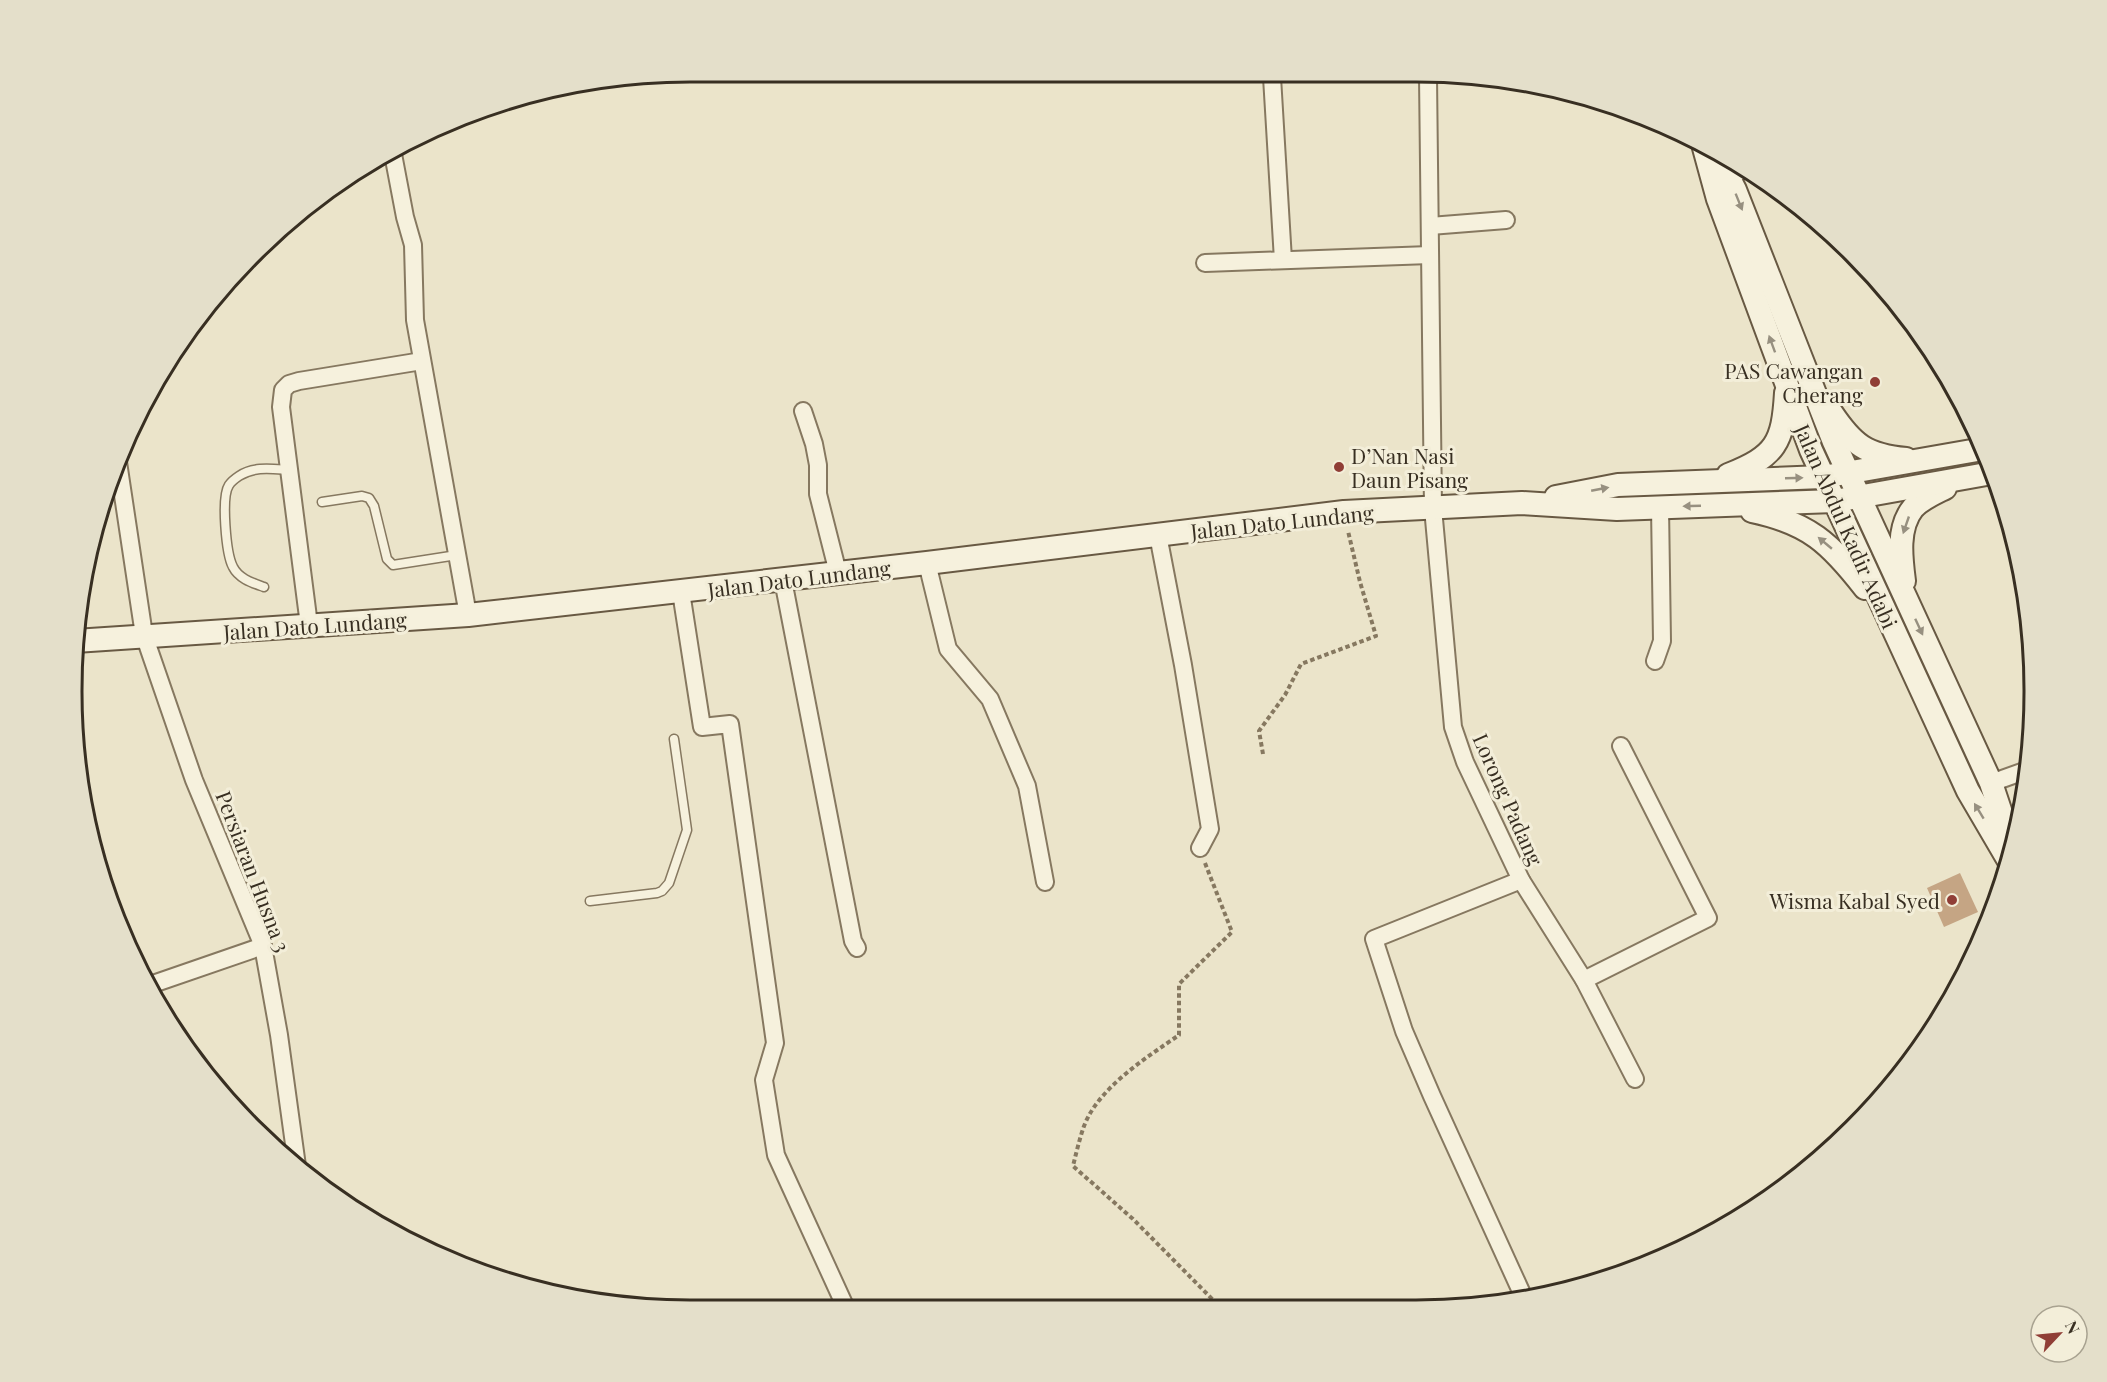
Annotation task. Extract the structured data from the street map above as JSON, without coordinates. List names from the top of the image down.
{
  "streets": {
    "main road": ["Jalan Dato Lundang", "Jalan Abdul Kadir Adabi"],
    "street": ["Lorong Padang", "Persiaran Husna 3"]
  },
  "crossings": [
    ["Jalan Dato Lundang", "Jalan Abdul Kadir Adabi"],
    ["Jalan Dato Lundang", "Lorong Padang"],
    ["Jalan Dato Lundang", "Persiaran Husna 3"]
  ],
  "places": ["PAS Cawangan Cherang", "D’Nan Nasi Daun Pisang", "Wisma Kabal Syed"],
  "north": "top right"
}
